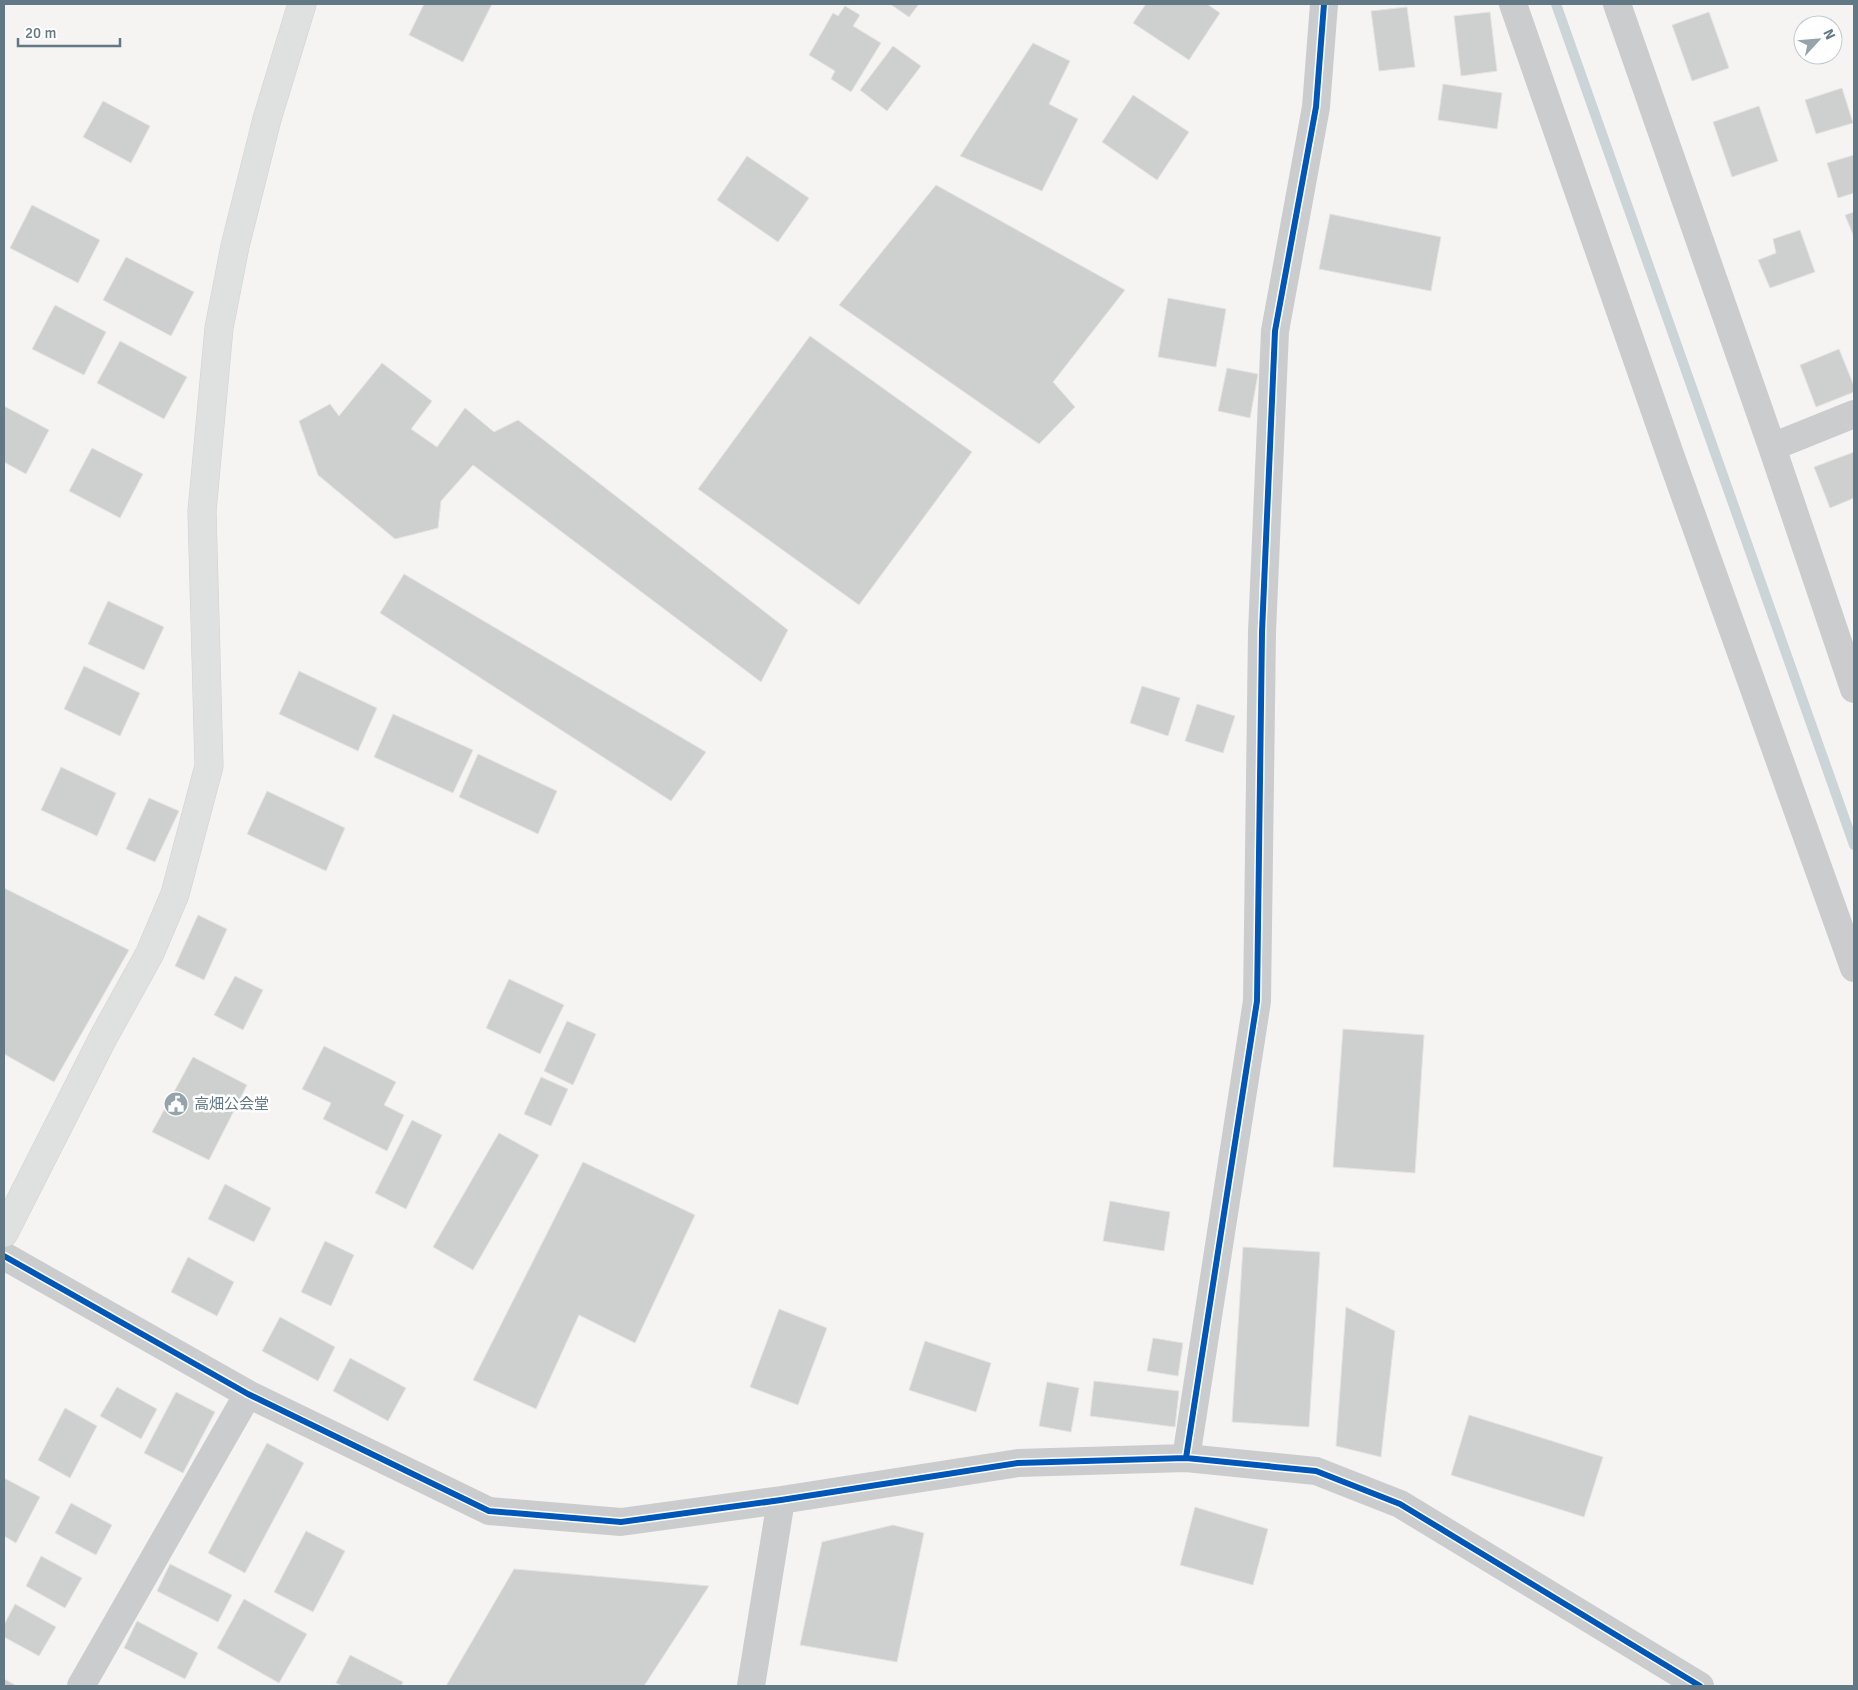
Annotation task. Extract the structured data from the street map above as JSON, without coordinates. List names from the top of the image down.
{
  "places": {
    "public building": ["高畑公会堂"]
  },
  "scale_bar": "20 m",
  "north": "top right"
}
